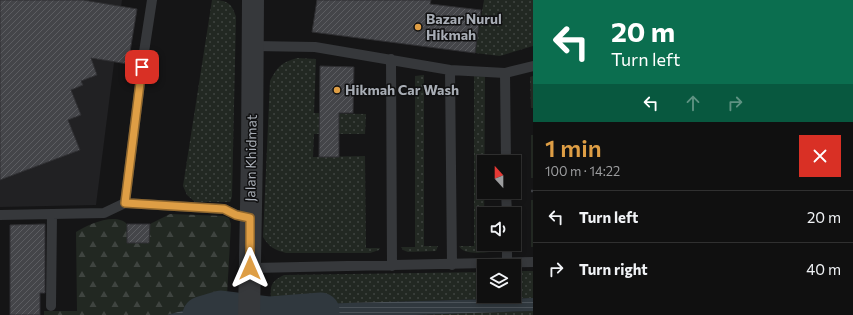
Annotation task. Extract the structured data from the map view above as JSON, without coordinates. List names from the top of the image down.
{
  "streets": {
    "street": ["Jalan Khidmat"]
  },
  "places": ["Bazar Nurul Hikmah", "Hikmah Car Wash"],
  "north": "top",
  "page": {
    "turn": ["20 m", "Turn left"],
    "heading": ["1 min", "100 m · 14:22"],
    "list": [
      {
        "name": "Turn left",
        "value": "20 m"
      },
      {
        "name": "Turn right",
        "value": "40 m"
      }
    ]
  }
}
